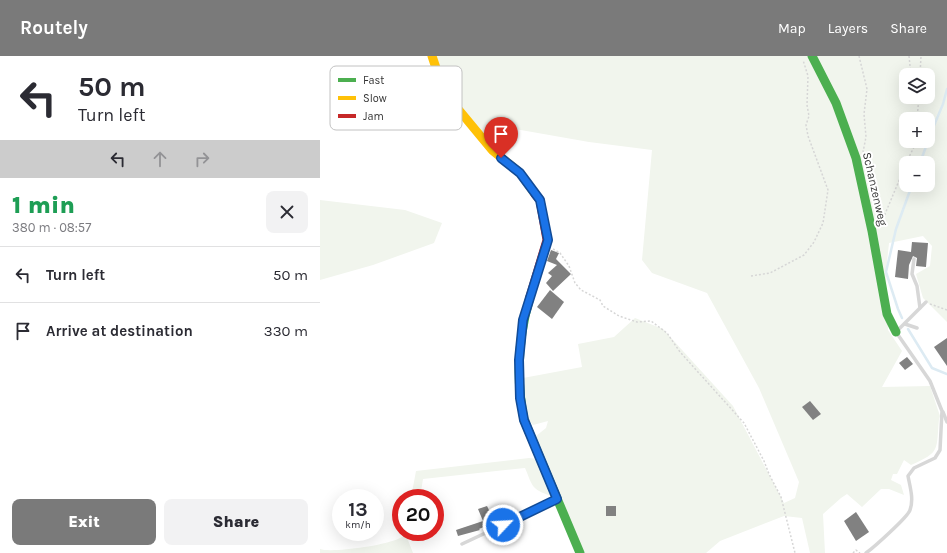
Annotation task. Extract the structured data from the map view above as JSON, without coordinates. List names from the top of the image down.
{
  "streets": {
    "street": ["Schanzenweg"]
  },
  "legend": ["Fast", "Slow", "Jam"],
  "page": {
    "header": "Routely",
    "nav": ["Map", "Layers", "Share"],
    "turn": ["50 m", "Turn left"],
    "map_buttons": ["+", "−"],
    "heading": ["1 min", "380 m · 08:57"],
    "list": [
      {
        "name": "Turn left",
        "value": "50 m"
      },
      {
        "name": "Arrive at destination",
        "value": "330 m"
      }
    ],
    "speed": "13 km/h",
    "limit": "20",
    "buttons": ["Exit", "Share"]
  }
}
